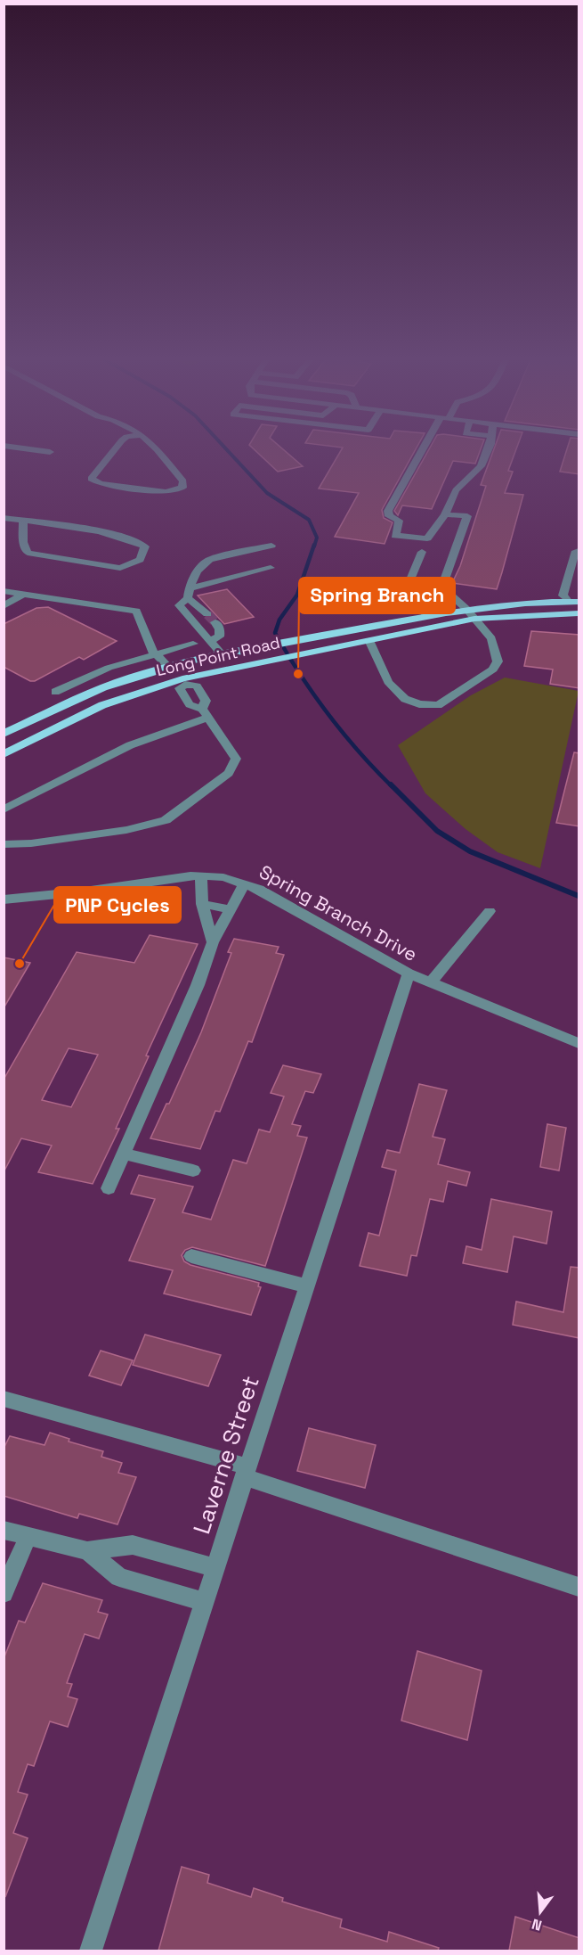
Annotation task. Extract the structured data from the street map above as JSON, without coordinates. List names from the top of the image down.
{
  "streets": {
    "main road": ["Long Point Road"],
    "street": ["Spring Branch Drive", "Laverne Street"]
  },
  "crossings": [
    ["Spring Branch Drive", "Laverne Street"]
  ],
  "places": ["Spring Branch", "PNP Cycles"],
  "north": "bottom"
}
